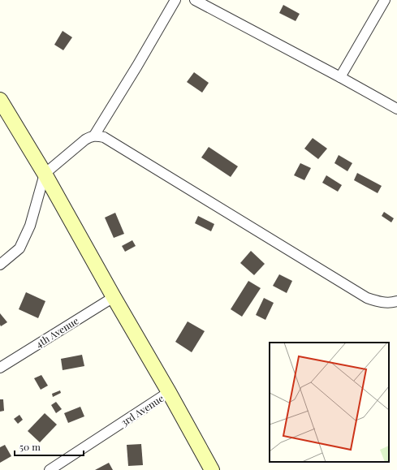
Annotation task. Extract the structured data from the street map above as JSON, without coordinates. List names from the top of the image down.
{
  "streets": {
    "street": ["4th Avenue", "3rd Avenue"]
  },
  "scale_bar": "50 m"
}
